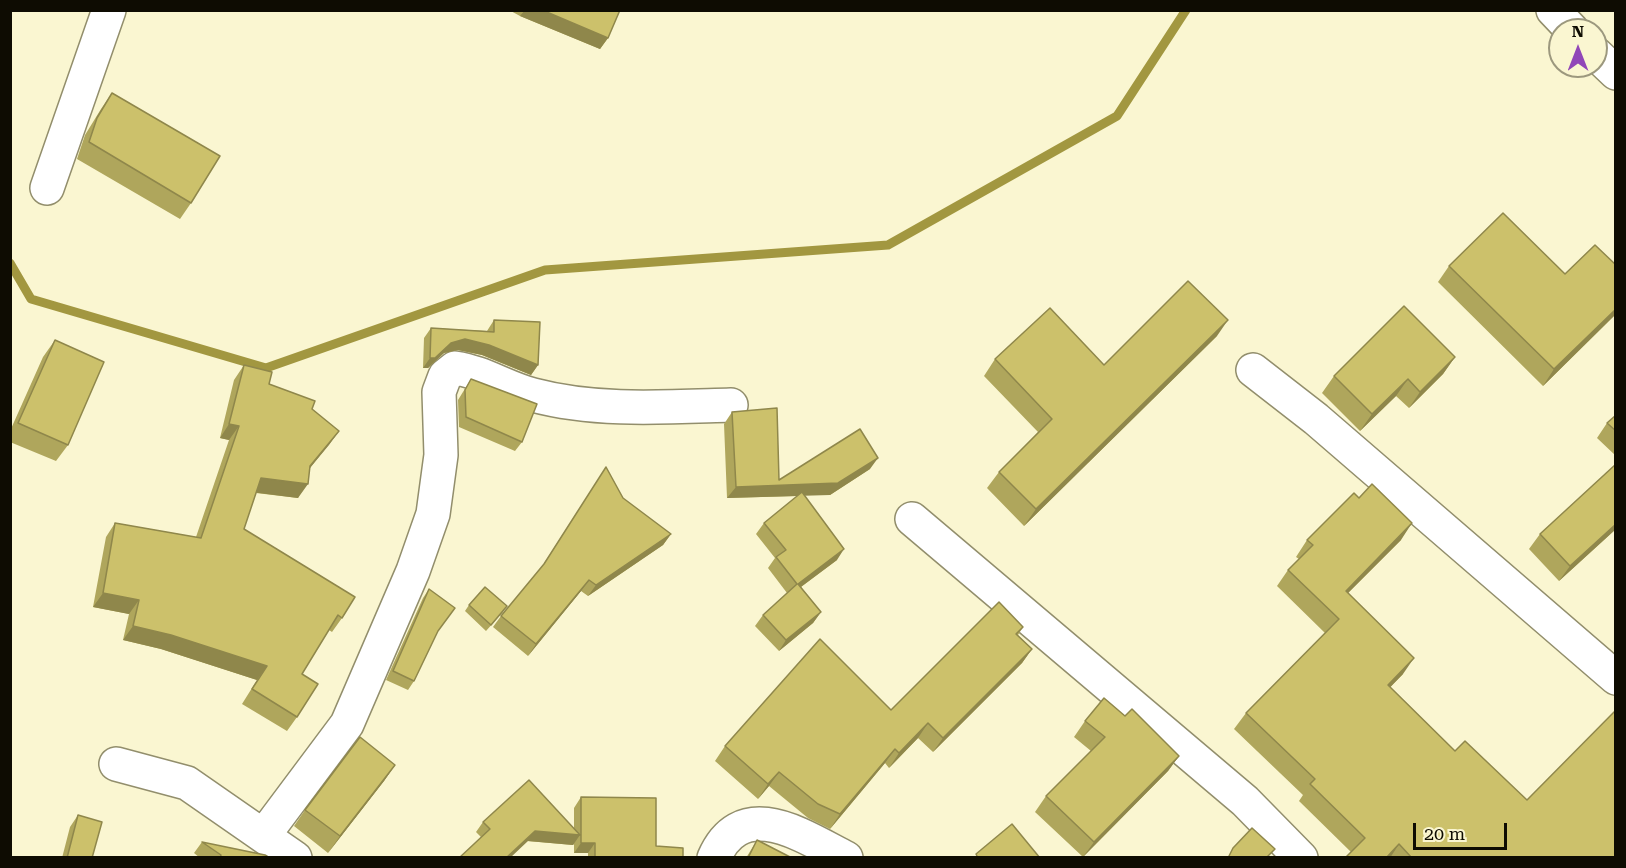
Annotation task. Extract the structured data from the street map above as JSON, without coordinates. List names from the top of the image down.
{
  "scale_bar": "20 m",
  "north": "top"
}
